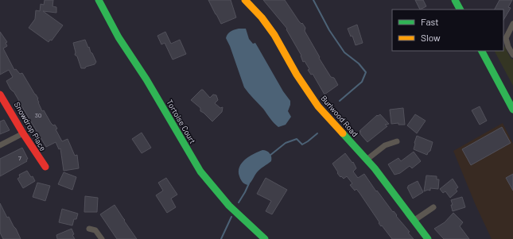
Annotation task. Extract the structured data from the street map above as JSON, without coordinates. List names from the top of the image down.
{
  "streets": {
    "street": ["Burlwood Road", "Tortoise Court", "Snowdrop Place"]
  },
  "house_numbers": ["30", "7"],
  "legend": ["Fast", "Slow"]
}
